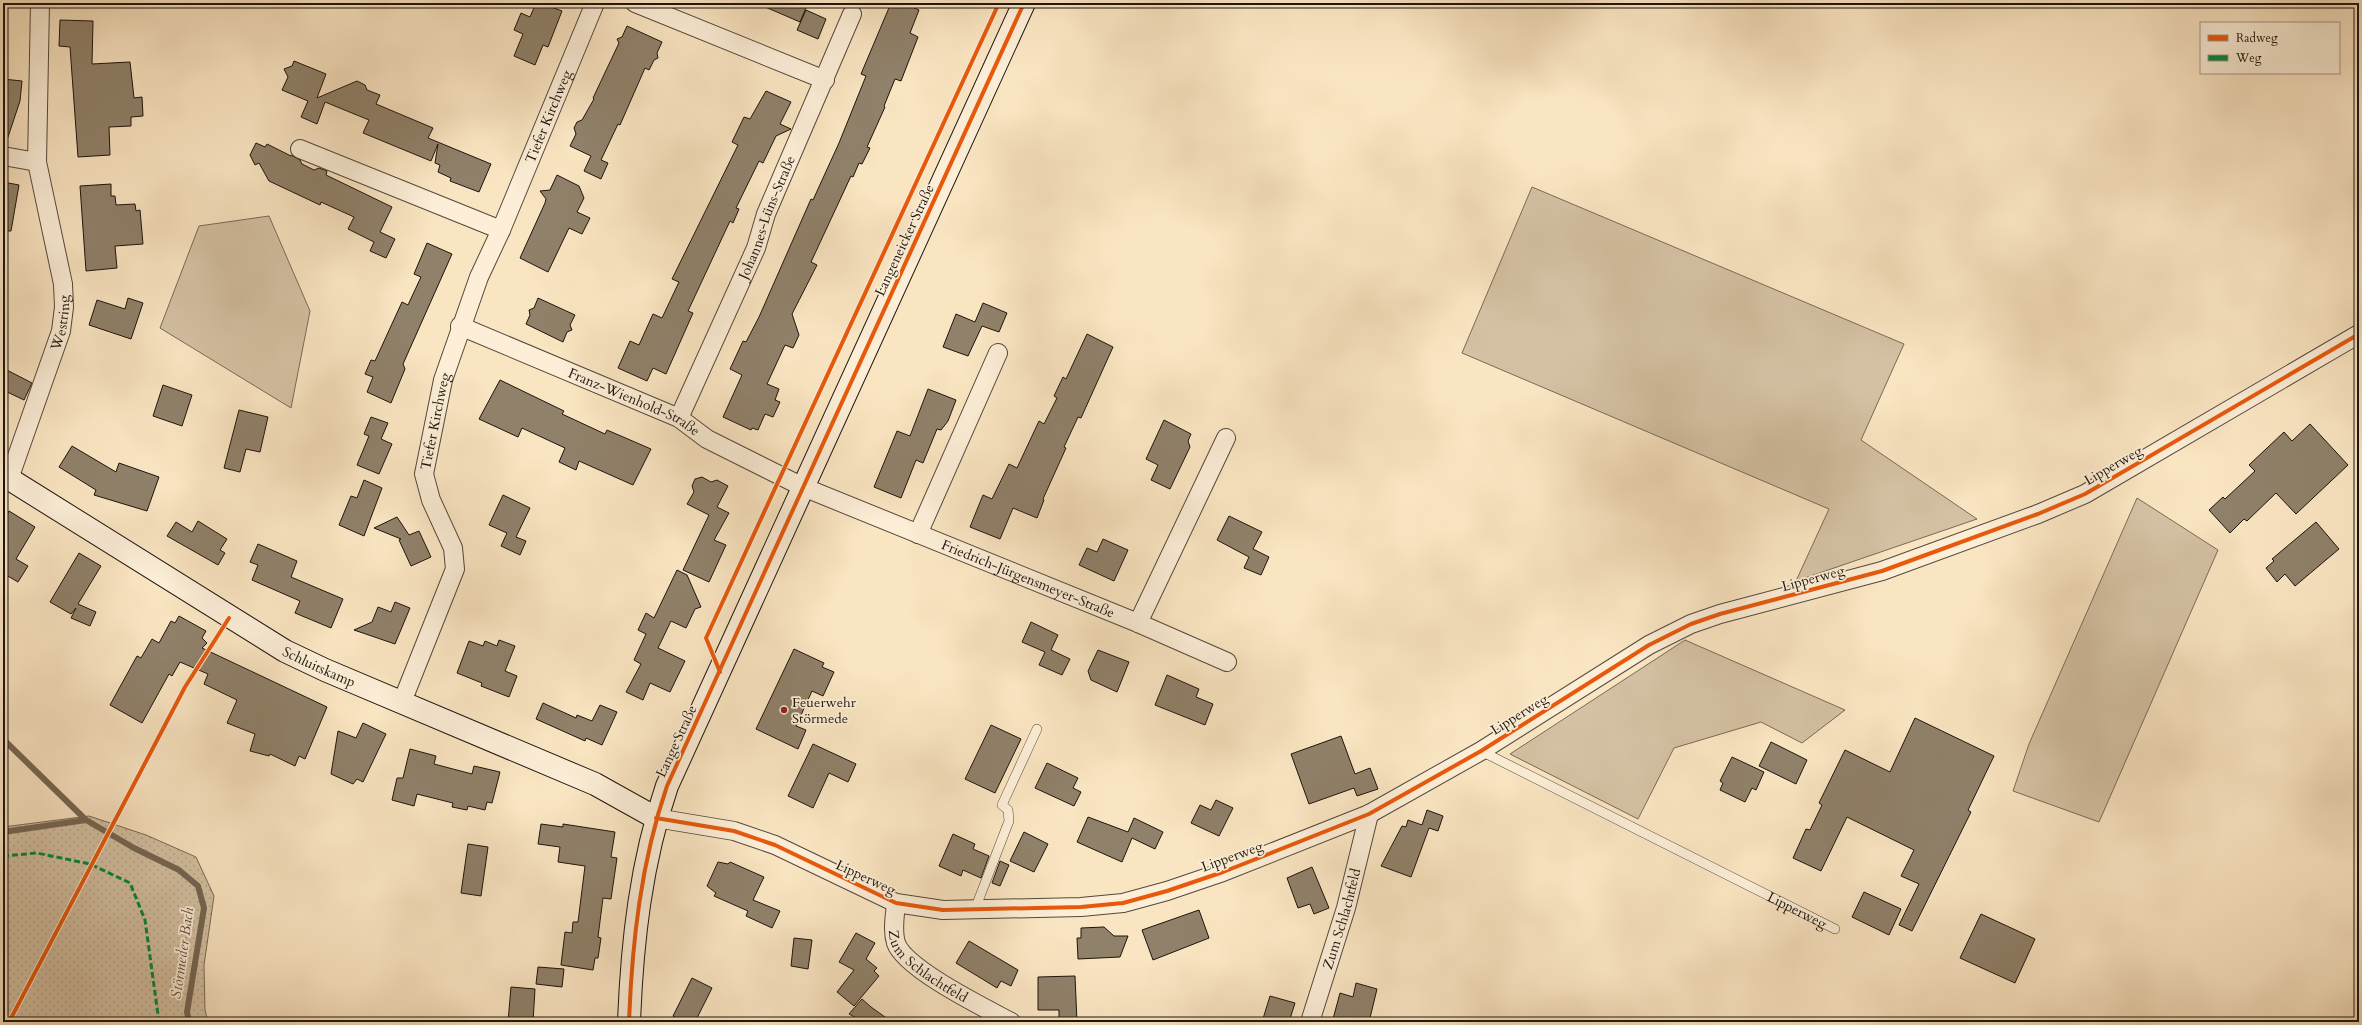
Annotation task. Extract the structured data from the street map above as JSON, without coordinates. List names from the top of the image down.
{
  "streets": {
    "main road": ["Langeneicker Straße", "Schluitskamp", "Lange Straße"],
    "street": [
      "Tiefer Kirchweg",
      "Johannes-Lüns-Straße",
      "Westring",
      "Franz-Wienhold-Straße",
      "Lipperweg",
      "Friedrich-Jürgensmeyer-Straße",
      "Zum Schlachtfeld"
    ]
  },
  "crossings": [
    ["Tiefer Kirchweg", "Franz-Wienhold-Straße"],
    ["Tiefer Kirchweg", "Schluitskamp"],
    ["Johannes-Lüns-Straße", "Franz-Wienhold-Straße"],
    ["Langeneicker Straße", "Franz-Wienhold-Straße"],
    ["Langeneicker Straße", "Friedrich-Jürgensmeyer-Straße"],
    ["Langeneicker Straße", "Lange Straße"],
    ["Westring", "Schluitskamp"],
    ["Franz-Wienhold-Straße", "Friedrich-Jürgensmeyer-Straße"],
    ["Franz-Wienhold-Straße", "Lange Straße"],
    ["Lipperweg", "Schluitskamp"],
    ["Lipperweg", "Lange Straße"],
    ["Lipperweg", "Zum Schlachtfeld"],
    ["Friedrich-Jürgensmeyer-Straße", "Lange Straße"],
    ["Schluitskamp", "Lange Straße"]
  ],
  "water": ["Störmeder Bach"],
  "places": ["Feuerwehr Störmede"],
  "legend": ["Radweg", "Weg"]
}
